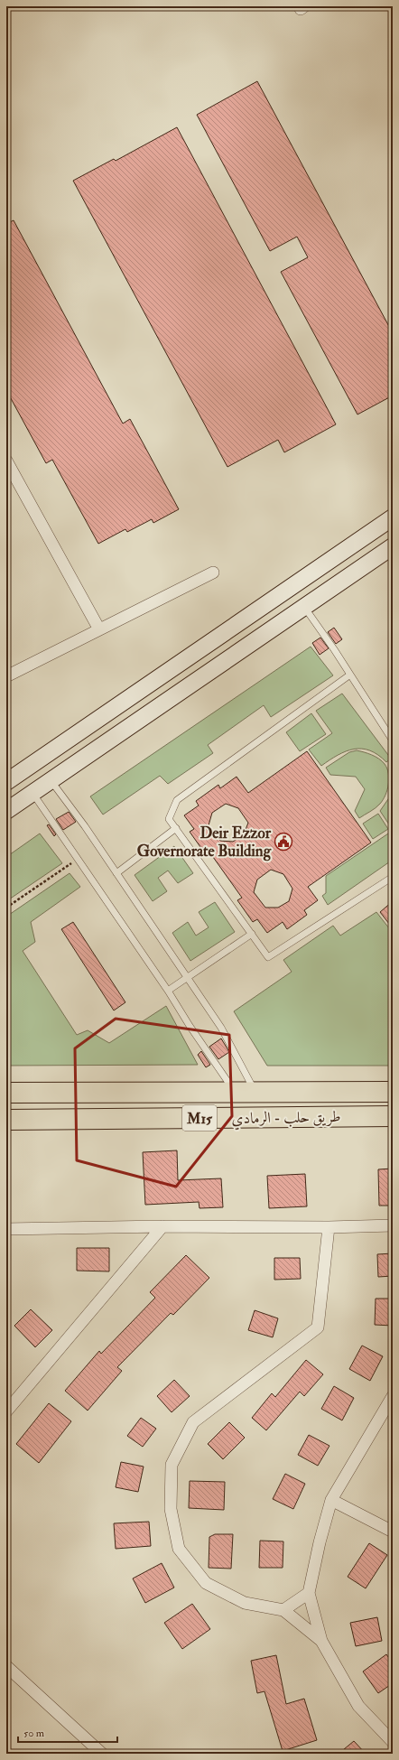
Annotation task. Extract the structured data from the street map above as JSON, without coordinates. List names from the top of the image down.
{
  "streets": {
    "highway": ["طريق حلب - الرمادي", "M15"]
  },
  "places": {
    "public building": ["Deir Ezzor Governorate Building"]
  },
  "scale_bar": "50 m"
}
